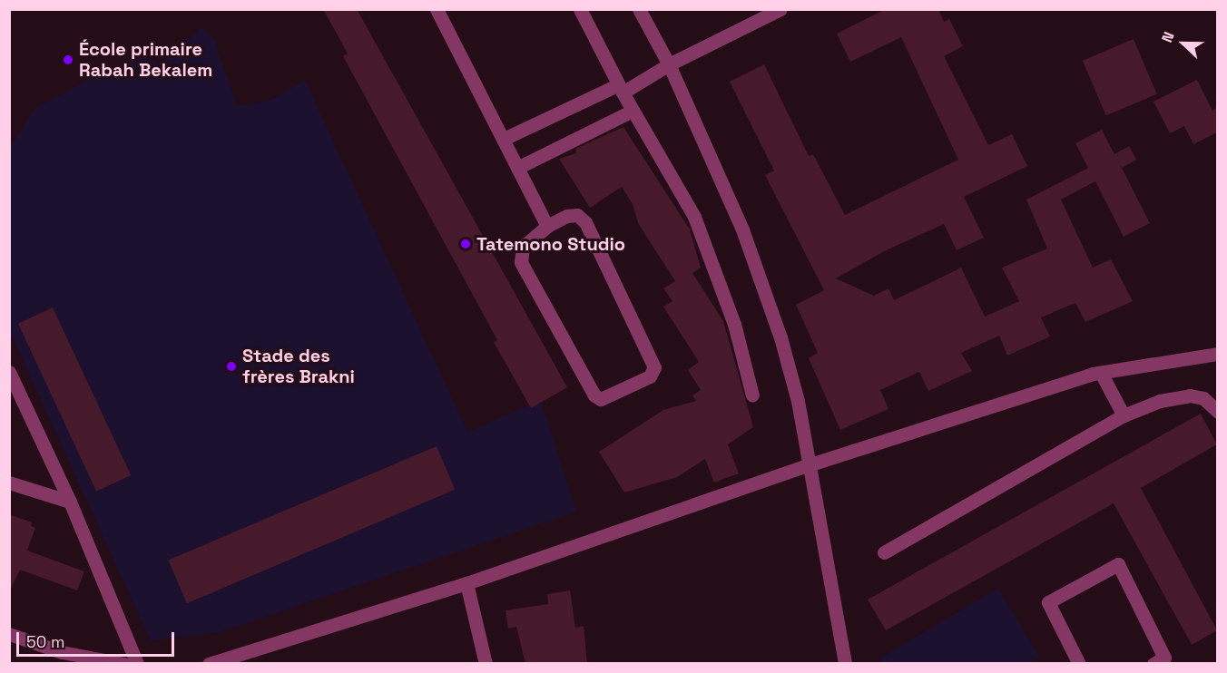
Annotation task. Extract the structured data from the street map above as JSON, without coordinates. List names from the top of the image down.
{
  "places": ["École primaire Rabah Bekalem", "Tatemono Studio", "Stade des frères Brakni"],
  "scale_bar": "50 m",
  "north": "left"
}
